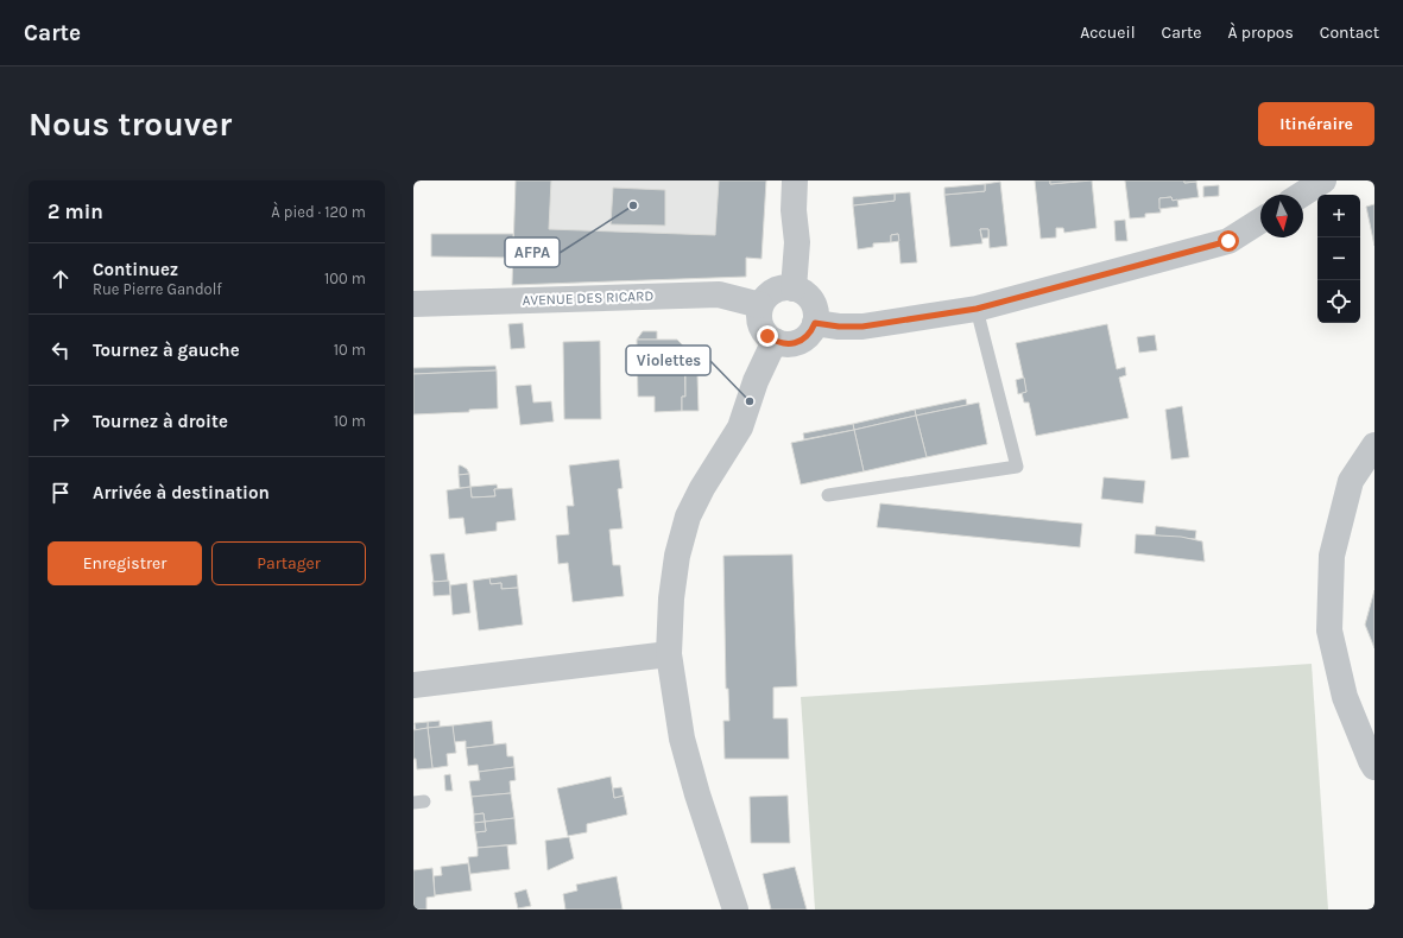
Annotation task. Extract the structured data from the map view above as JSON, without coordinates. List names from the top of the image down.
{
  "streets": {
    "street": ["AVENUE DES RICARD"]
  },
  "places": ["AFPA", "Violettes"],
  "north": "bottom",
  "page": {
    "header": "Carte",
    "nav": [
      "Accueil",
      "Carte",
      "À propos",
      "Contact"
    ],
    "buttons": [
      "Itinéraire",
      ["Enregistrer", "Partager"]
    ],
    "title": "Nous trouver",
    "heading": ["2 min", "À pied · 120 m"],
    "map_buttons": ["+", "−"],
    "list": [
      ["Continuez", "Rue Pierre Gandolf", "100 m"],
      ["Tournez à gauche", "10 m"],
      ["Tournez à droite", "10 m"],
      "Arrivée à destination"
    ]
  }
}
